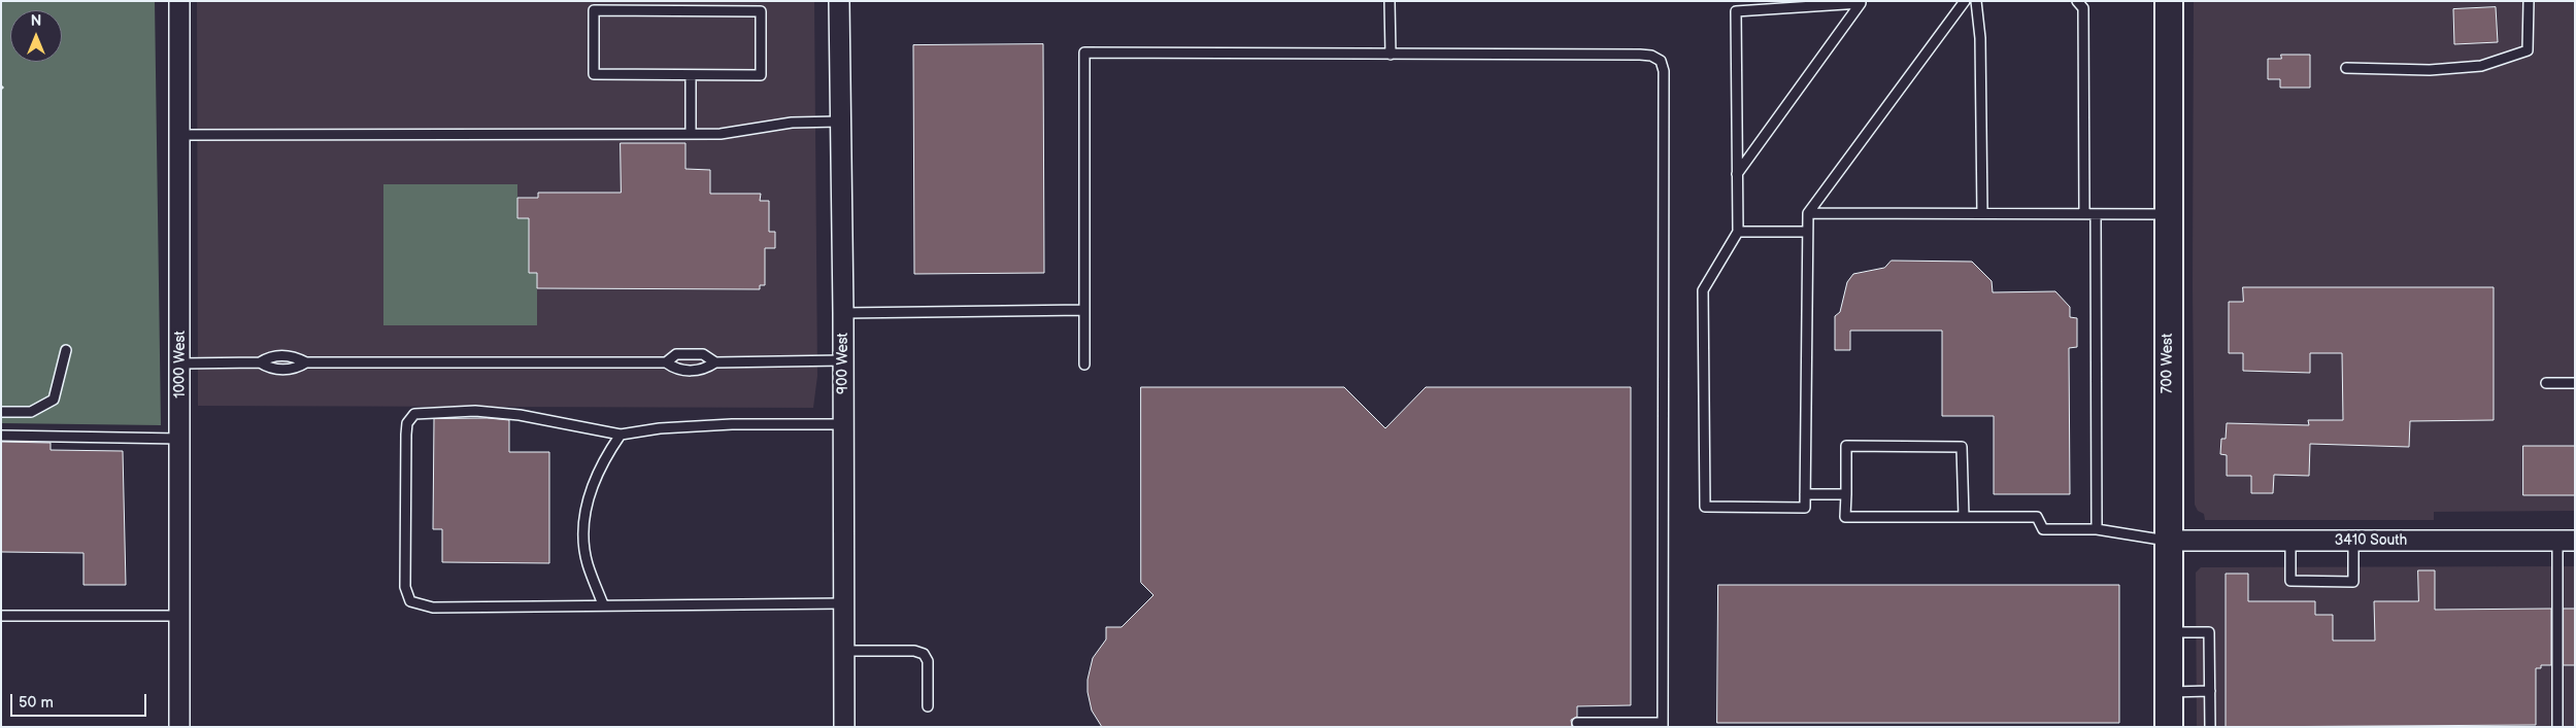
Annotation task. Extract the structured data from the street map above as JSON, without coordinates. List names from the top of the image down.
{
  "streets": {
    "street": [
      "900 West",
      "700 West",
      "1000 West",
      "3410 South"
    ]
  },
  "crossings": [
    ["700 West", "3410 South"]
  ],
  "scale_bar": "50 m",
  "north": "top"
}
